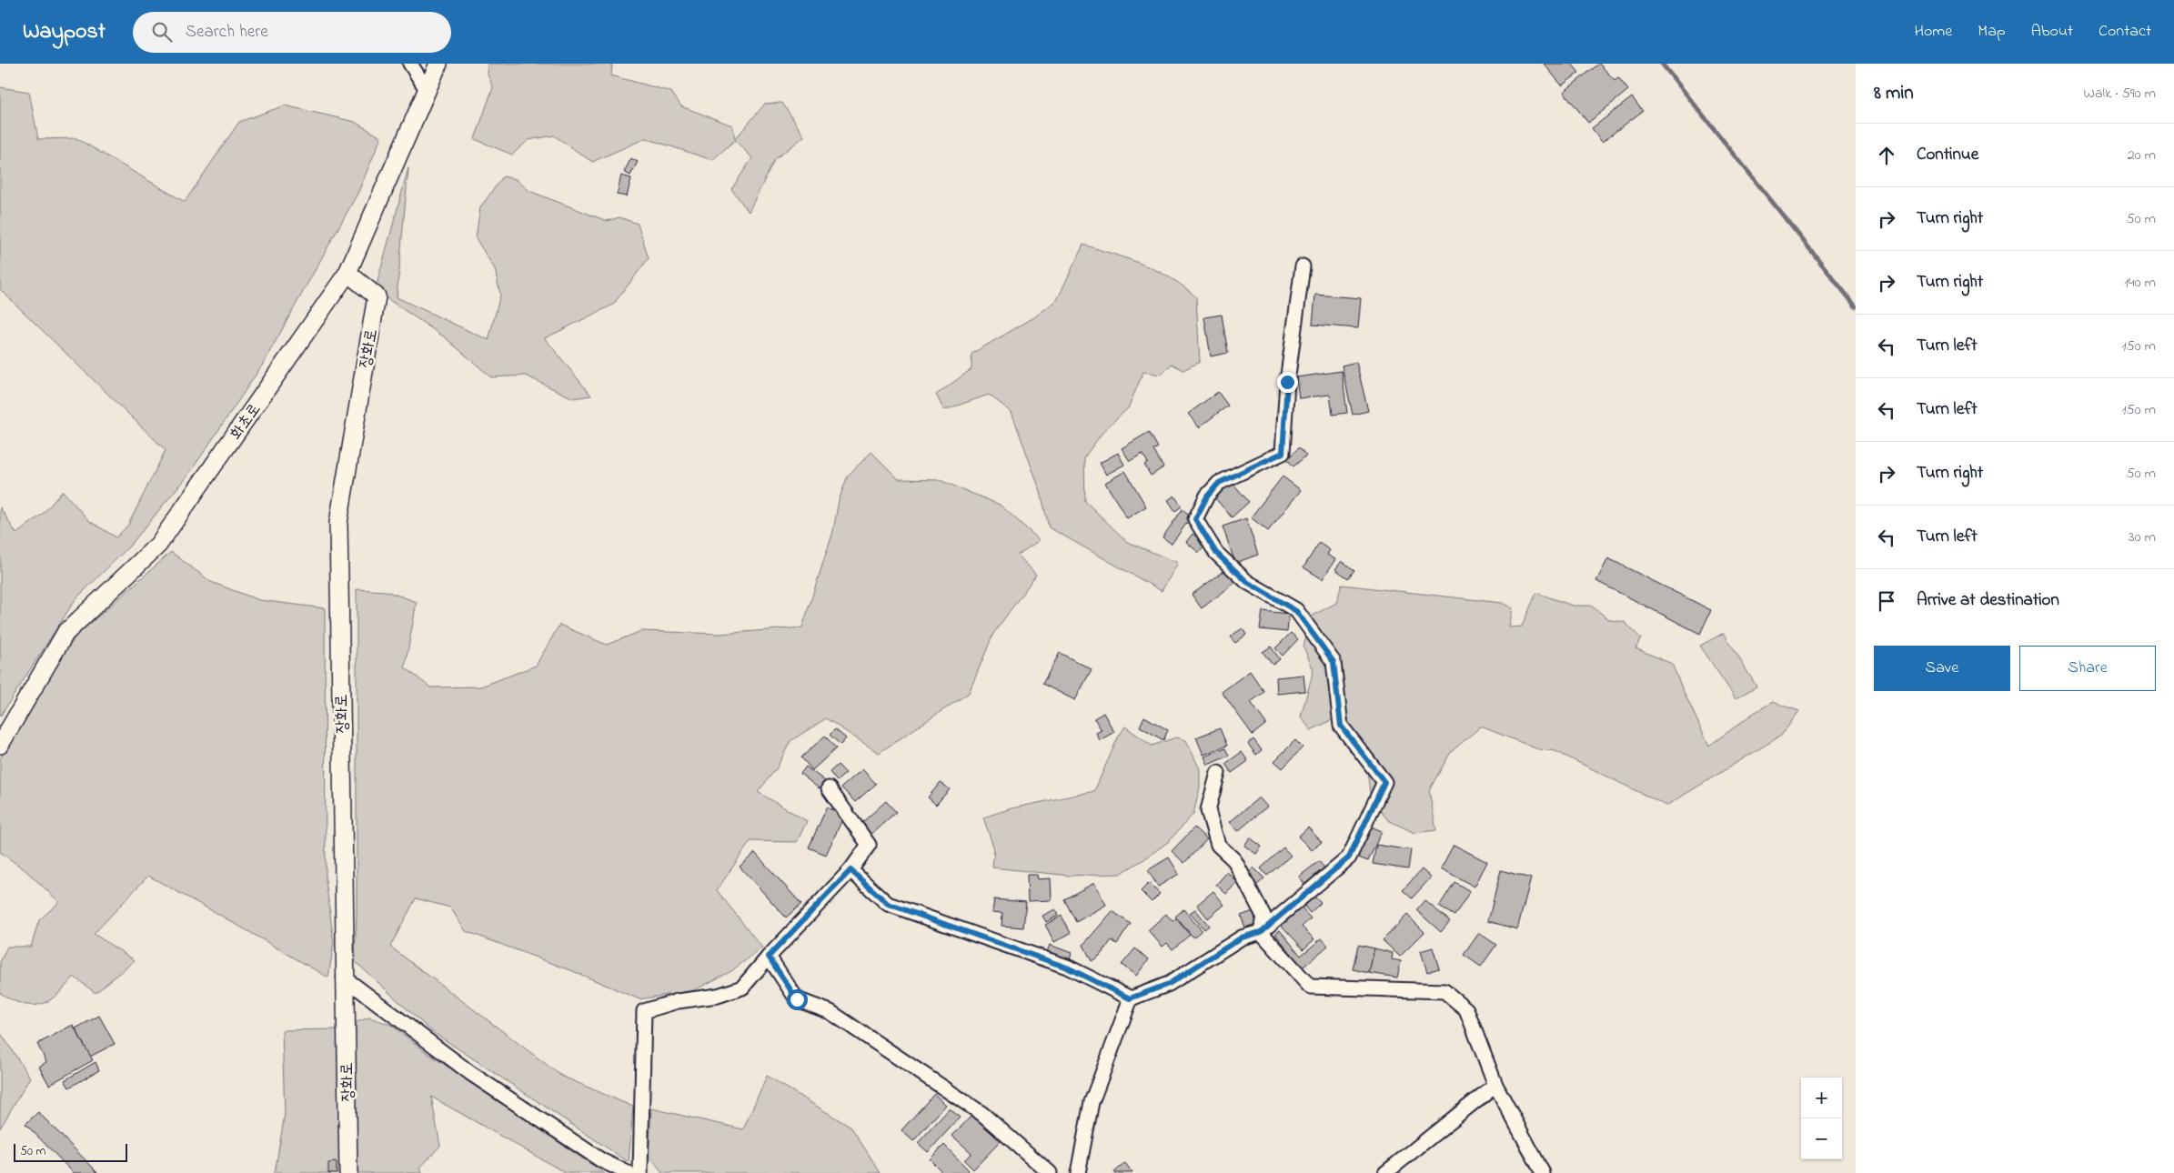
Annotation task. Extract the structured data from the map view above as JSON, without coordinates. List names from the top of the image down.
{
  "streets": {
    "street": ["장화로", "화초로"]
  },
  "crossings": [
    ["장화로", "화초로"]
  ],
  "scale_bar": "50 m",
  "page": {
    "header": "Waypost",
    "search": "Search here",
    "nav": [
      "Home",
      "Map",
      "About",
      "Contact"
    ],
    "heading": ["8 min", "Walk · 590 m"],
    "list": [
      ["Continue", "20 m"],
      ["Turn right", "50 m"],
      ["Turn right", "140 m"],
      ["Turn left", "150 m"],
      ["Turn left", "150 m"],
      ["Turn right", "50 m"],
      ["Turn left", "30 m"],
      "Arrive at destination"
    ],
    "buttons": ["Save", "Share"],
    "map_buttons": ["+", "−"],
    "scale": "50 m"
  }
}
